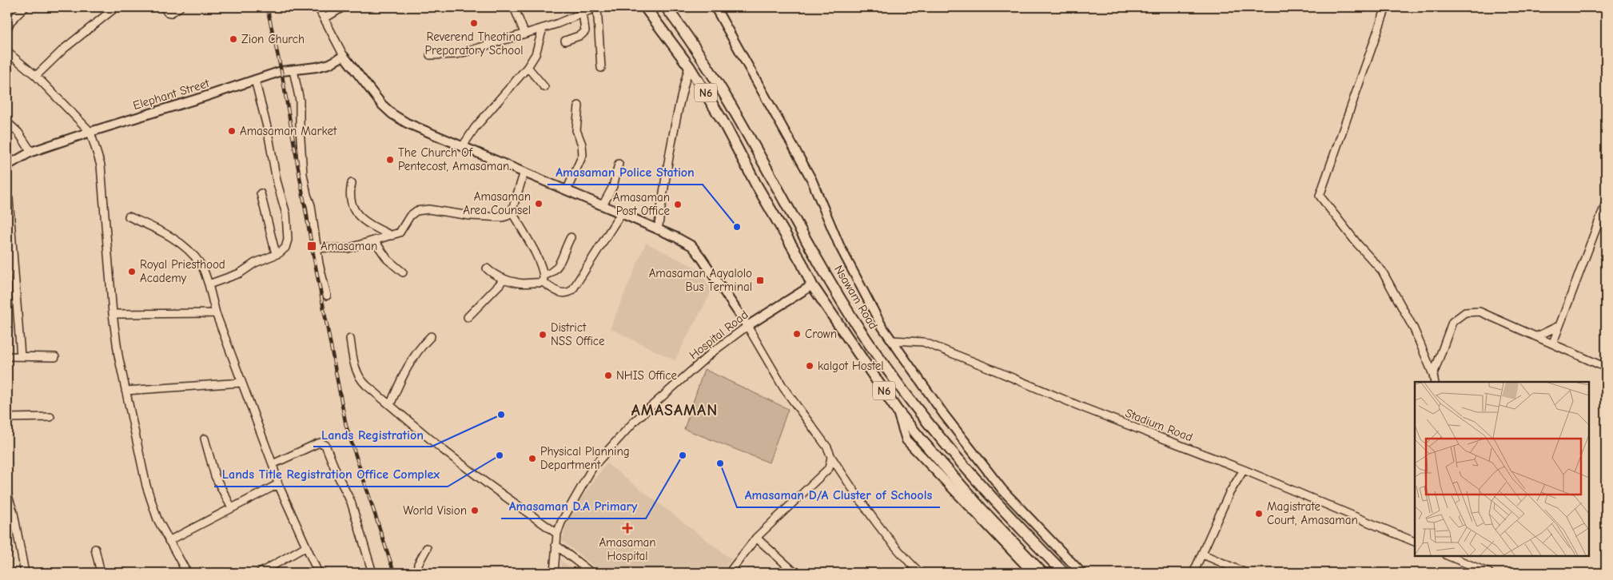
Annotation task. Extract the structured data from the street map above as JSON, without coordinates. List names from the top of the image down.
{
  "streets": {
    "highway": ["N6", "Nsawam Road"],
    "main road": ["Elephant Street", "Hospital Road"],
    "street": ["Stadium Road"]
  },
  "crossings": [
    ["N6", "Hospital Road"]
  ],
  "districts": ["AMASAMAN"],
  "places": {
    "other": [
      "Reverend Theotina Preparatory School",
      "Zion Church",
      "Amasaman Market",
      "The Church Of Pentecost, Amasaman.",
      "Amasaman Area Counsel",
      "Amasaman Post Office",
      "Amasaman Police Station",
      "Royal Priesthood Academy",
      "Crown",
      "District NSS Office",
      "kalgot Hostel",
      "NHIS Office",
      "Lands Registration",
      "Lands Title Registration Office Complex",
      "Amasaman D.A Primary",
      "Physical Planning Department",
      "Amasaman D/A Cluster of Schools",
      "World Vision",
      "Magistrate Court, Amasaman"
    ],
    "transit": ["Amasaman", "Amasaman Aayalolo Bus Terminal"],
    "health": ["Amasaman Hospital"]
  }
}
